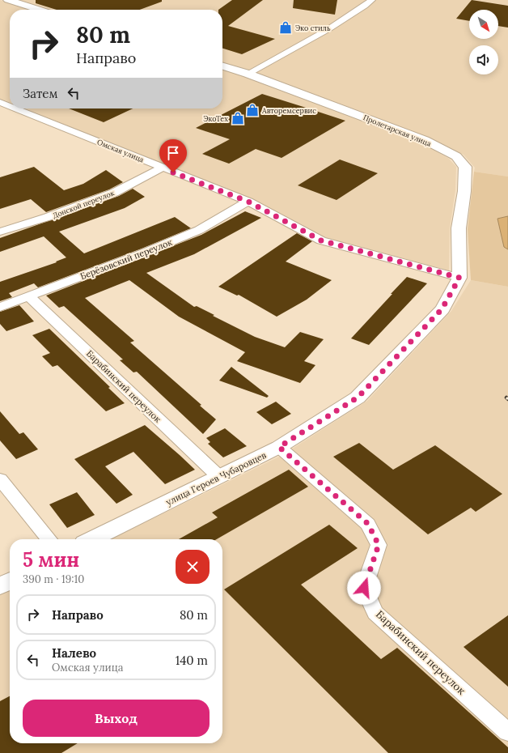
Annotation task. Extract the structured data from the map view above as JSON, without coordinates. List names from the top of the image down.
{
  "streets": {
    "street": [
      "Пролетарская улица",
      "Омская улица",
      "Донской переулок",
      "Берёзовский переулок",
      "Барабинский переулок",
      "улица Героев Чубаровцев"
    ]
  },
  "crossings": [
    ["Пролетарская улица", "Омская улица"],
    ["Пролетарская улица", "улица Героев Чубаровцев"],
    ["Омская улица", "Донской переулок"],
    ["Омская улица", "Берёзовский переулок"],
    ["Омская улица", "улица Героев Чубаровцев"],
    ["Берёзовский переулок", "Барабинский переулок"],
    ["Барабинский переулок", "улица Героев Чубаровцев"]
  ],
  "places": {
    "shop": ["Эко стиль", "Авторемсервис", "ЭкоТех"]
  },
  "north": "bottom right",
  "page": {
    "turn": ["80 m", "Направо"],
    "then": "Затем",
    "heading": ["5 мин", "390 m · 19:10"],
    "list": [
      {
        "name": "Направо",
        "value": "80 m"
      },
      {
        "name": "Налево",
        "note": "Омская улица",
        "value": "140 m"
      }
    ],
    "buttons": "Выход"
  }
}
